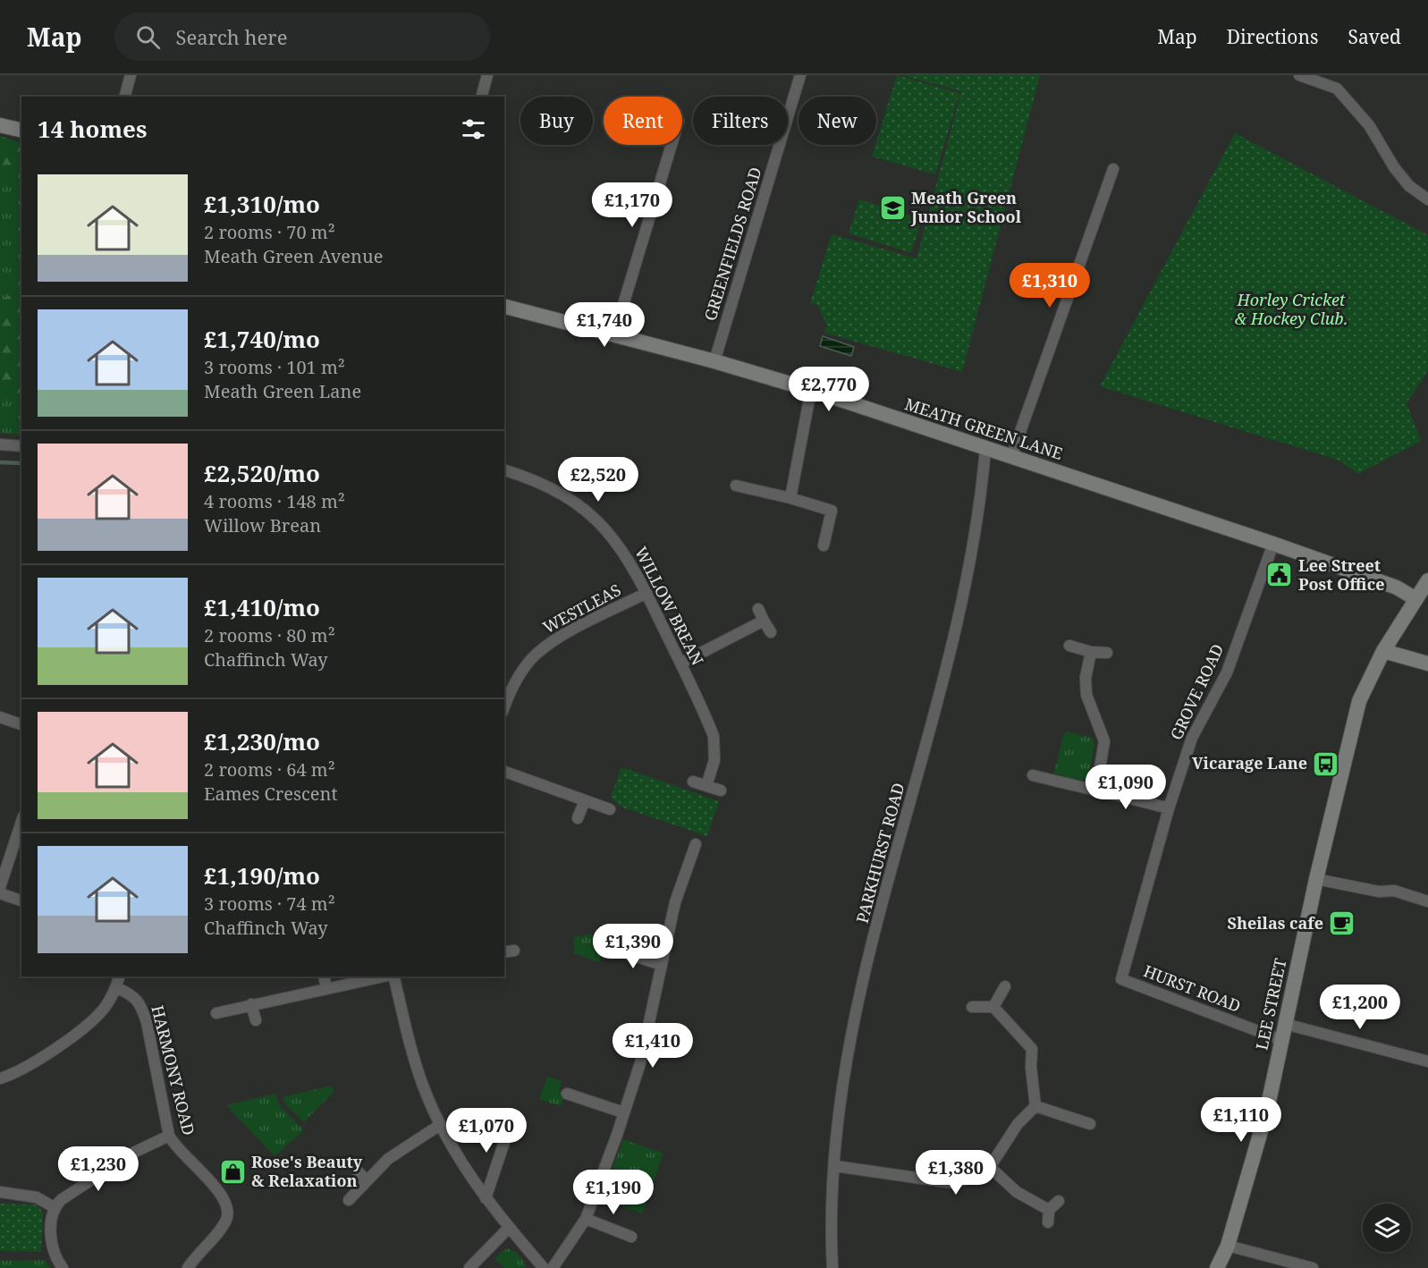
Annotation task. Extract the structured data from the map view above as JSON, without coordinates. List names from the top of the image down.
{
  "streets": {
    "street": [
      "GREENFIELDS ROAD",
      "MEATH GREEN LANE",
      "WILLOW BREAN",
      "WESTLEAS",
      "GROVE ROAD",
      "PARKHURST ROAD",
      "HURST ROAD",
      "LEE STREET",
      "HARMONY ROAD"
    ]
  },
  "crossings": [
    ["GREENFIELDS ROAD", "MEATH GREEN LANE"],
    ["MEATH GREEN LANE", "GROVE ROAD"],
    ["MEATH GREEN LANE", "PARKHURST ROAD"],
    ["MEATH GREEN LANE", "LEE STREET"],
    ["WILLOW BREAN", "WESTLEAS"],
    ["GROVE ROAD", "HURST ROAD"],
    ["HURST ROAD", "LEE STREET"]
  ],
  "parks": ["Horley Cricket & Hockey Club."],
  "places": {
    "school or university": ["Meath Green Junior School"],
    "public building": ["Lee Street Post Office"],
    "bus stop": ["Vicarage Lane"],
    "cafe": ["Sheilas cafe"],
    "shop": ["Rose's Beauty & Relaxation"]
  },
  "page": {
    "header": "Map",
    "search": "Search here",
    "nav": ["Map", "Directions", "Saved"],
    "chip": [
      "Buy",
      "Rent",
      "Filters",
      "New"
    ],
    "heading": "14 homes",
    "list": [
      {
        "name": "£1,310/mo",
        "note": "2 rooms · 70 m² · Meath Green Avenue"
      },
      {
        "name": "£1,740/mo",
        "note": "3 rooms · 101 m² · Meath Green Lane"
      },
      {
        "name": "£2,520/mo",
        "note": "4 rooms · 148 m² · Willow Brean"
      },
      {
        "name": "£1,410/mo",
        "note": "2 rooms · 80 m² · Chaffinch Way"
      },
      {
        "name": "£1,230/mo",
        "note": "2 rooms · 64 m² · Eames Crescent"
      },
      {
        "name": "£1,190/mo",
        "note": "3 rooms · 74 m² · Chaffinch Way"
      }
    ],
    "price": [
      "£1,170",
      "£1,310",
      "£1,740",
      "£2,770",
      "£2,520",
      "£1,090",
      "£1,390",
      "£1,200",
      "£1,410",
      "£1,110",
      "£1,070",
      "£1,230",
      "£1,380",
      "£1,190"
    ]
  }
}
